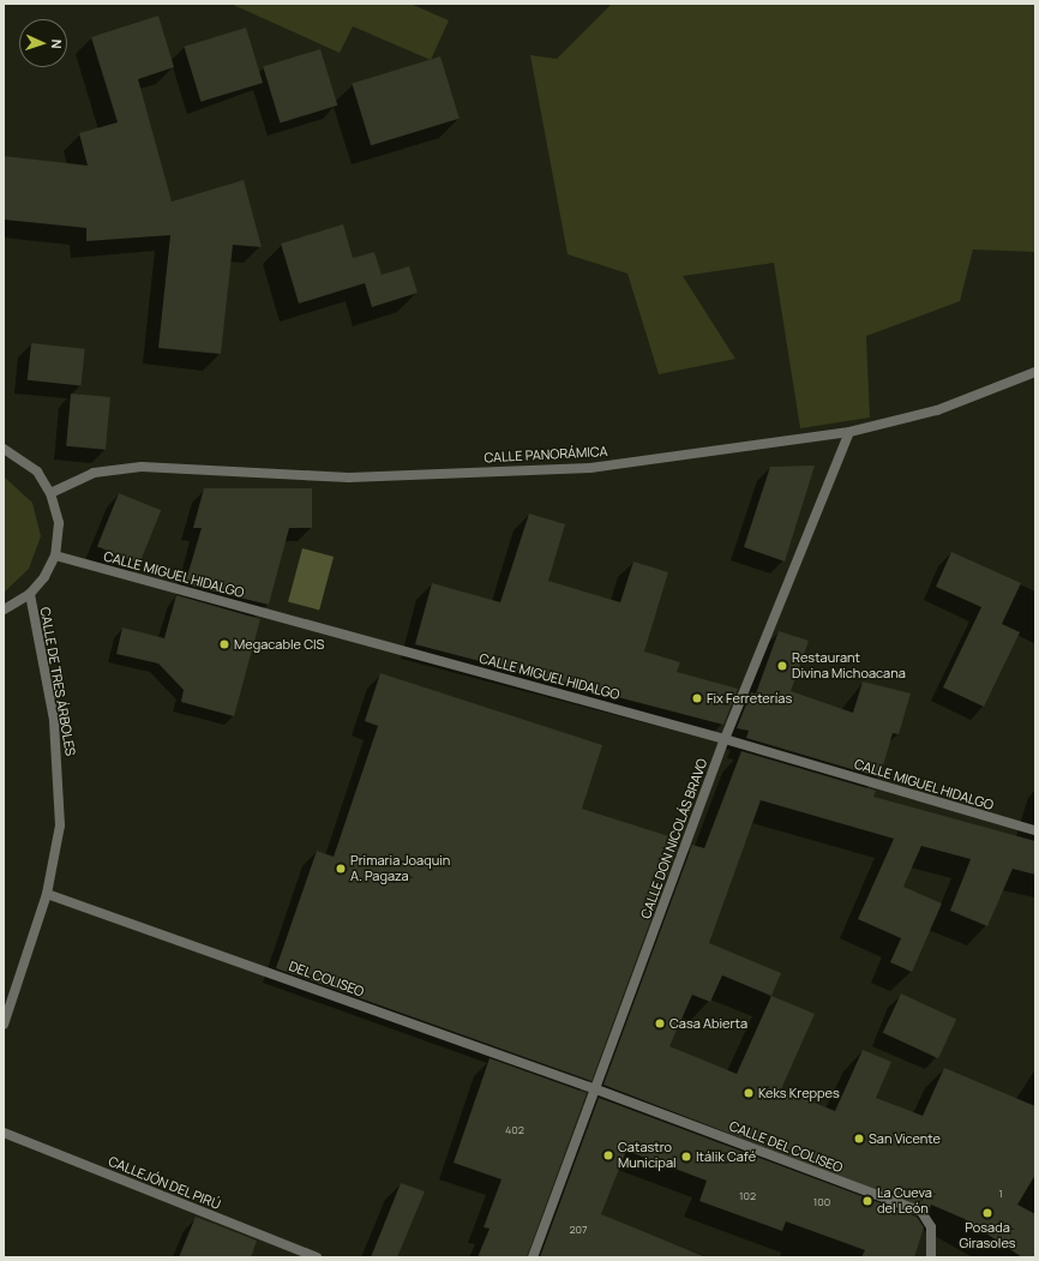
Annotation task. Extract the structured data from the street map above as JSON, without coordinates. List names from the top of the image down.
{
  "streets": {
    "street": [
      "CALLE PANORÁMICA",
      "CALLE MIGUEL HIDALGO",
      "CALLE DE TRES ÁRBOLES",
      "CALLE DON NICOLÁS BRAVO",
      "DEL COLISEO",
      "CALLE DEL COLISEO",
      "CALLEJÓN DEL PIRÚ"
    ]
  },
  "crossings": [
    ["CALLE PANORÁMICA", "CALLE DON NICOLÁS BRAVO"],
    ["CALLE MIGUEL HIDALGO", "CALLE DON NICOLÁS BRAVO"],
    ["CALLE DE TRES ÁRBOLES", "DEL COLISEO"],
    ["CALLE DON NICOLÁS BRAVO", "DEL COLISEO"],
    ["CALLE DON NICOLÁS BRAVO", "CALLE DEL COLISEO"],
    ["DEL COLISEO", "CALLE DEL COLISEO"]
  ],
  "places": [
    "Megacable CIS",
    "Restaurant Divina Michoacana",
    "Fix Ferreterías",
    "Primaria Joaquin A. Pagaza",
    "Casa Abierta",
    "Keks Kreppes",
    "San Vicente",
    "Catastro Municipal",
    "Itálik Café",
    "La Cueva del León",
    "Posada Girasoles"
  ],
  "house_numbers": [
    "402",
    "1",
    "102",
    "100",
    "207"
  ],
  "north": "right"
}
